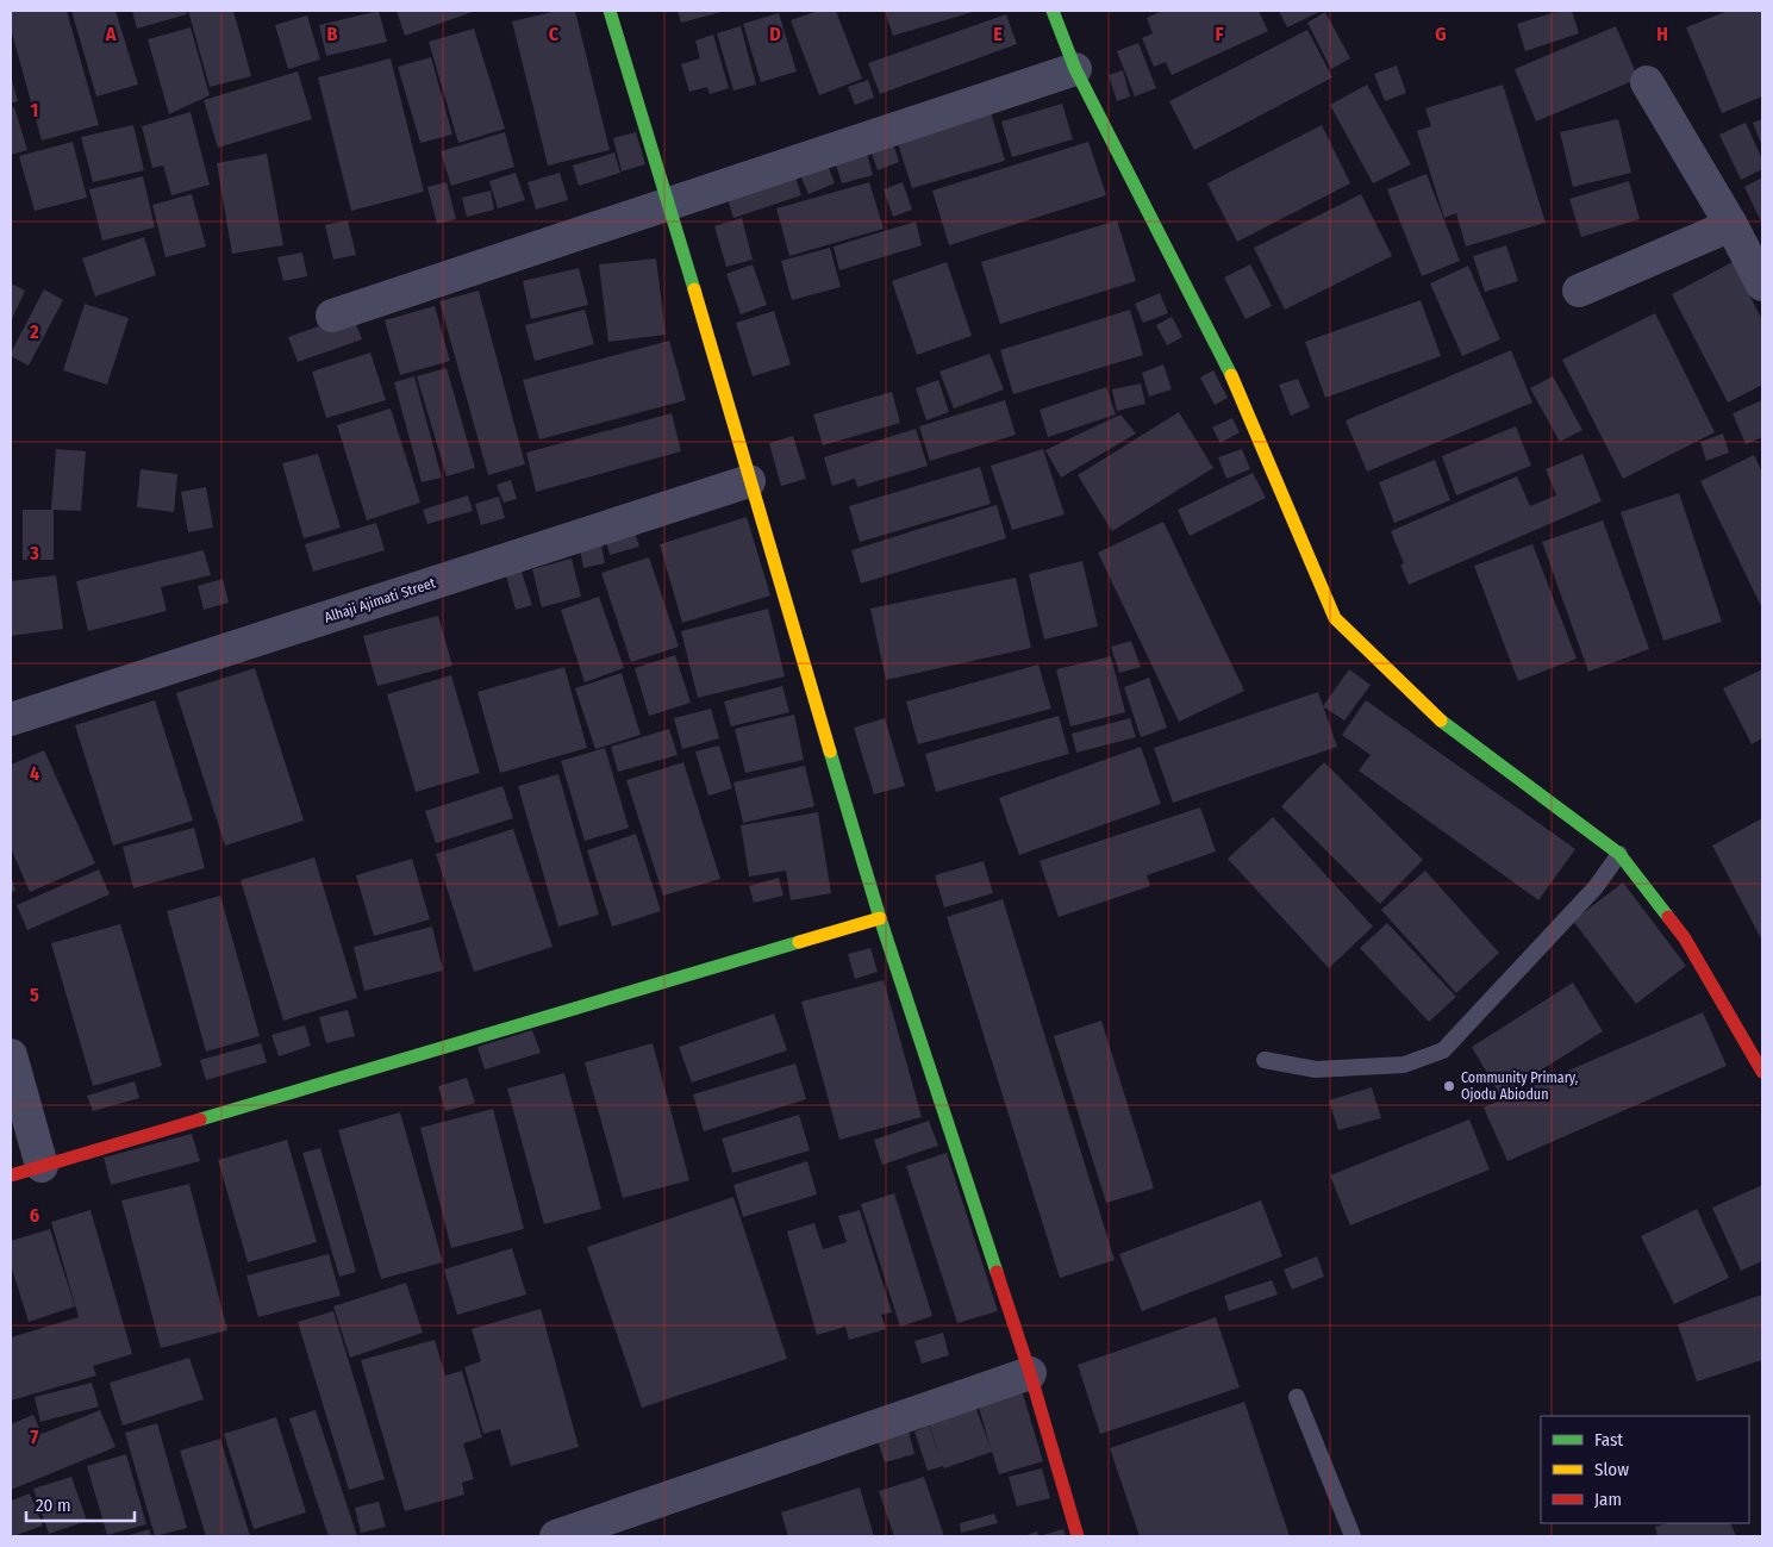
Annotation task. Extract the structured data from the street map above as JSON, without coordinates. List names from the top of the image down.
{
  "streets": {
    "street": ["Alhaji Ajimati Street"]
  },
  "places": ["Community Primary, Ojodu Abiodun"],
  "legend": ["Fast", "Slow", "Jam"],
  "scale_bar": "20 m",
  "grid": {
    "columns": [
      "A",
      "B",
      "C",
      "D",
      "E",
      "F",
      "G",
      "H"
    ],
    "rows": [
      "1",
      "2",
      "3",
      "4",
      "5",
      "6",
      "7"
    ]
  }
}
